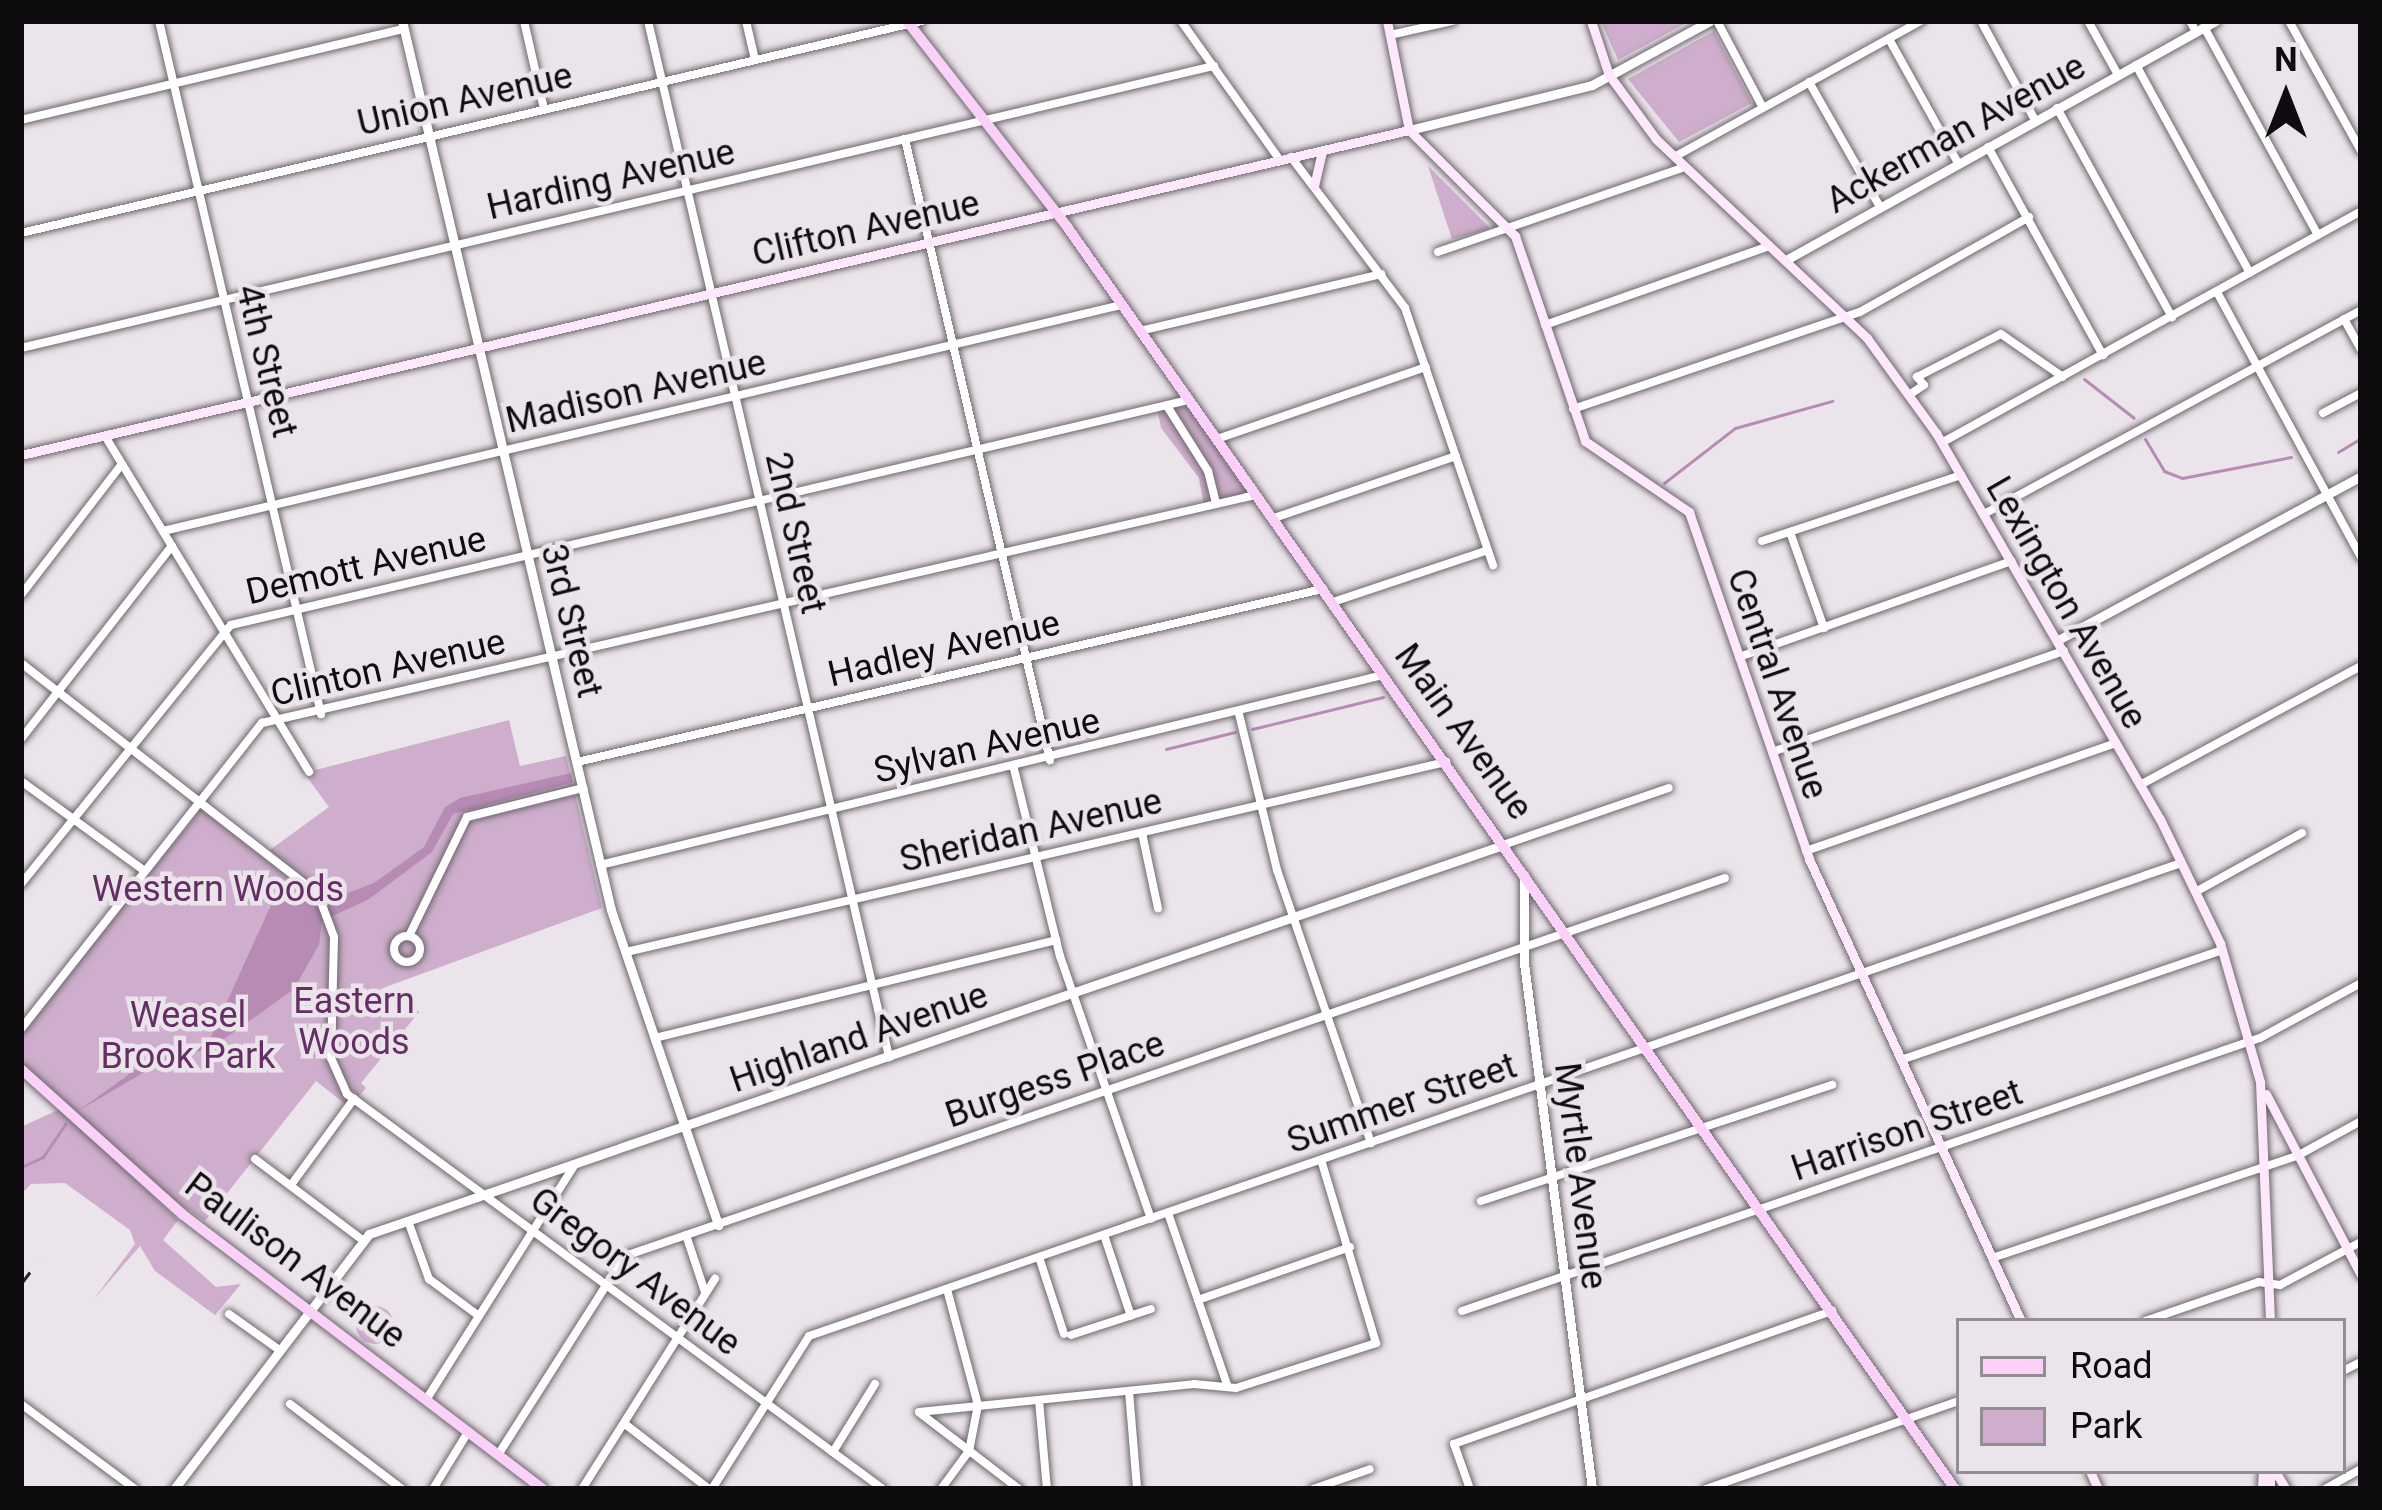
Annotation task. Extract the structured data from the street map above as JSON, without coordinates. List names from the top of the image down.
{
  "streets": {
    "main road": [
      "Clifton Avenue",
      "Lexington Avenue",
      "Central Avenue",
      "Main Avenue",
      "Paulison Avenue"
    ],
    "street": [
      "Union Avenue",
      "Ackerman Avenue",
      "Harding Avenue",
      "4th Street",
      "Madison Avenue",
      "2nd Street",
      "Demott Avenue",
      "3rd Street",
      "Hadley Avenue",
      "Clinton Avenue",
      "Sylvan Avenue",
      "Sheridan Avenue",
      "Highland Avenue",
      "Burgess Place",
      "Summer Street",
      "Harrison Street",
      "Myrtle Avenue",
      "Gregory Avenue"
    ]
  },
  "crossings": [
    ["Union Avenue", "4th Street"],
    ["Union Avenue", "2nd Street"],
    ["Union Avenue", "3rd Street"],
    ["Union Avenue", "Main Avenue"],
    ["Ackerman Avenue", "Lexington Avenue"],
    ["Harding Avenue", "4th Street"],
    ["Harding Avenue", "2nd Street"],
    ["Harding Avenue", "3rd Street"],
    ["Harding Avenue", "Main Avenue"],
    ["Clifton Avenue", "4th Street"],
    ["Clifton Avenue", "2nd Street"],
    ["Clifton Avenue", "Lexington Avenue"],
    ["Clifton Avenue", "3rd Street"],
    ["Clifton Avenue", "Central Avenue"],
    ["Clifton Avenue", "Main Avenue"],
    ["4th Street", "Madison Avenue"],
    ["4th Street", "Demott Avenue"],
    ["4th Street", "Clinton Avenue"],
    ["Madison Avenue", "2nd Street"],
    ["Madison Avenue", "3rd Street"],
    ["Madison Avenue", "Main Avenue"],
    ["2nd Street", "Demott Avenue"],
    ["2nd Street", "Hadley Avenue"],
    ["2nd Street", "Clinton Avenue"],
    ["2nd Street", "Sylvan Avenue"],
    ["2nd Street", "Sheridan Avenue"],
    ["2nd Street", "Highland Avenue"],
    ["Demott Avenue", "3rd Street"],
    ["Demott Avenue", "Main Avenue"],
    ["Lexington Avenue", "Summer Street"],
    ["Lexington Avenue", "Harrison Street"],
    ["3rd Street", "Hadley Avenue"],
    ["3rd Street", "Clinton Avenue"],
    ["3rd Street", "Sylvan Avenue"],
    ["3rd Street", "Sheridan Avenue"],
    ["3rd Street", "Highland Avenue"],
    ["3rd Street", "Burgess Place"],
    ["Hadley Avenue", "Main Avenue"],
    ["Clinton Avenue", "Main Avenue"],
    ["Central Avenue", "Summer Street"],
    ["Central Avenue", "Harrison Street"],
    ["Main Avenue", "Sylvan Avenue"],
    ["Main Avenue", "Sheridan Avenue"],
    ["Main Avenue", "Highland Avenue"],
    ["Main Avenue", "Burgess Place"],
    ["Main Avenue", "Summer Street"],
    ["Main Avenue", "Harrison Street"],
    ["Main Avenue", "Myrtle Avenue"],
    ["Highland Avenue", "Paulison Avenue"],
    ["Highland Avenue", "Gregory Avenue"],
    ["Burgess Place", "Myrtle Avenue"],
    ["Burgess Place", "Paulison Avenue"],
    ["Burgess Place", "Gregory Avenue"],
    ["Summer Street", "Myrtle Avenue"],
    ["Summer Street", "Gregory Avenue"],
    ["Harrison Street", "Myrtle Avenue"]
  ],
  "parks": ["Western Woods", "Eastern Woods", "Weasel Brook Park"],
  "legend": ["Road", "Park"],
  "north": "top"
}
